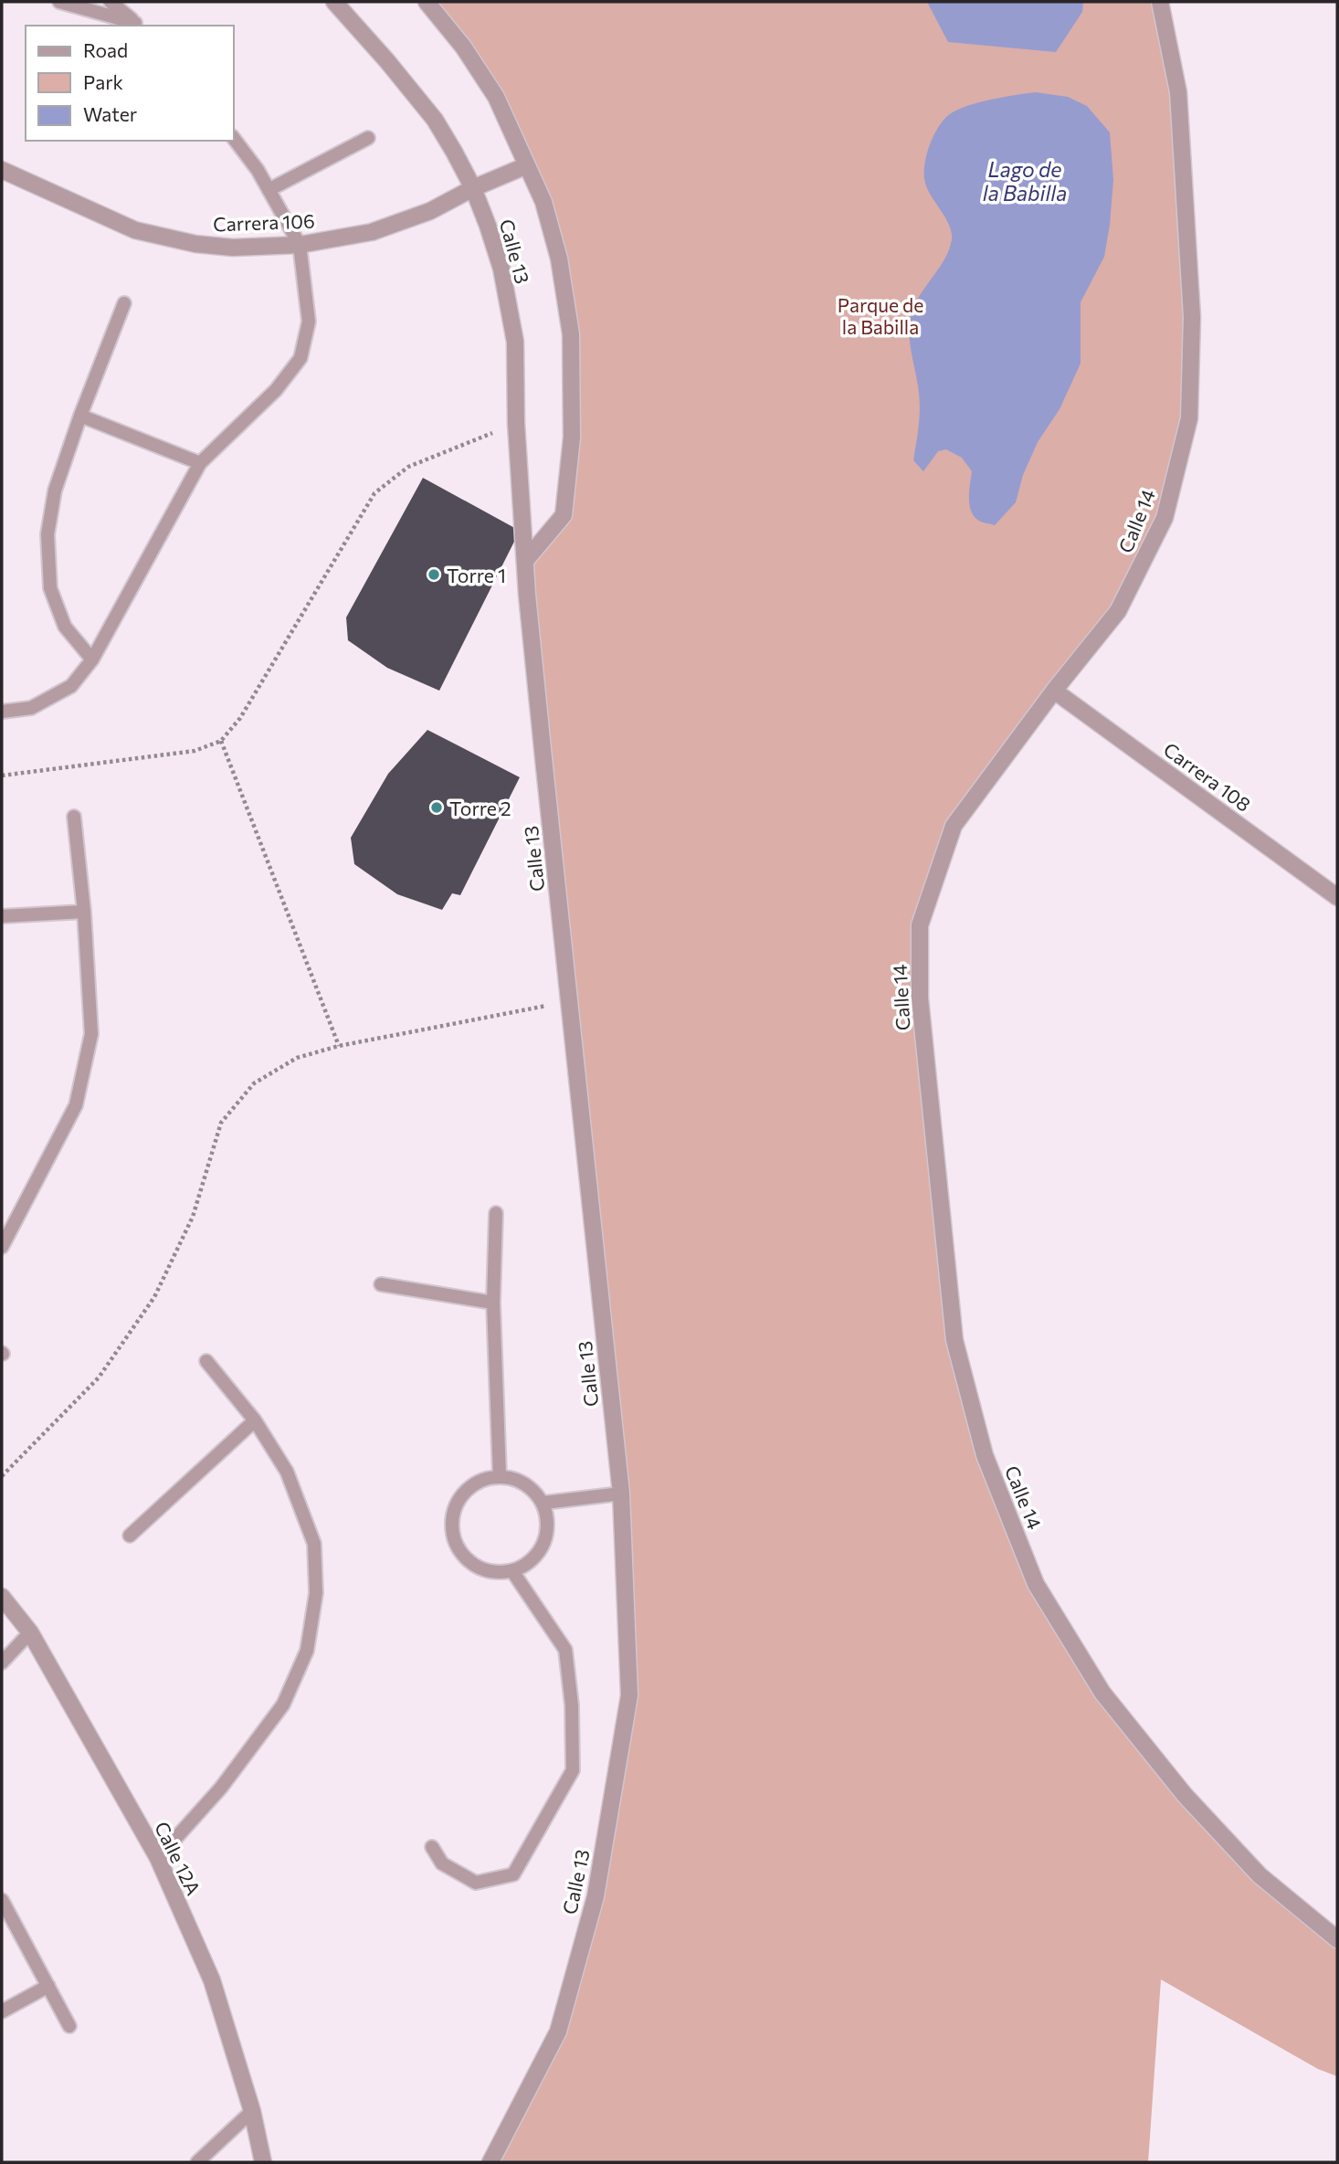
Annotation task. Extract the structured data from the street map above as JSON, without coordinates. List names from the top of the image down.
{
  "streets": {
    "street": [
      "Carrera 106",
      "Calle 13",
      "Calle 14",
      "Carrera 108",
      "Calle 12A"
    ]
  },
  "crossings": [
    ["Carrera 106", "Calle 13"],
    ["Calle 14", "Carrera 108"]
  ],
  "water": ["Lago de la Babilla"],
  "parks": ["Parque de la Babilla"],
  "places": ["Torre 1", "Torre 2"],
  "legend": ["Road", "Park", "Water"]
}
